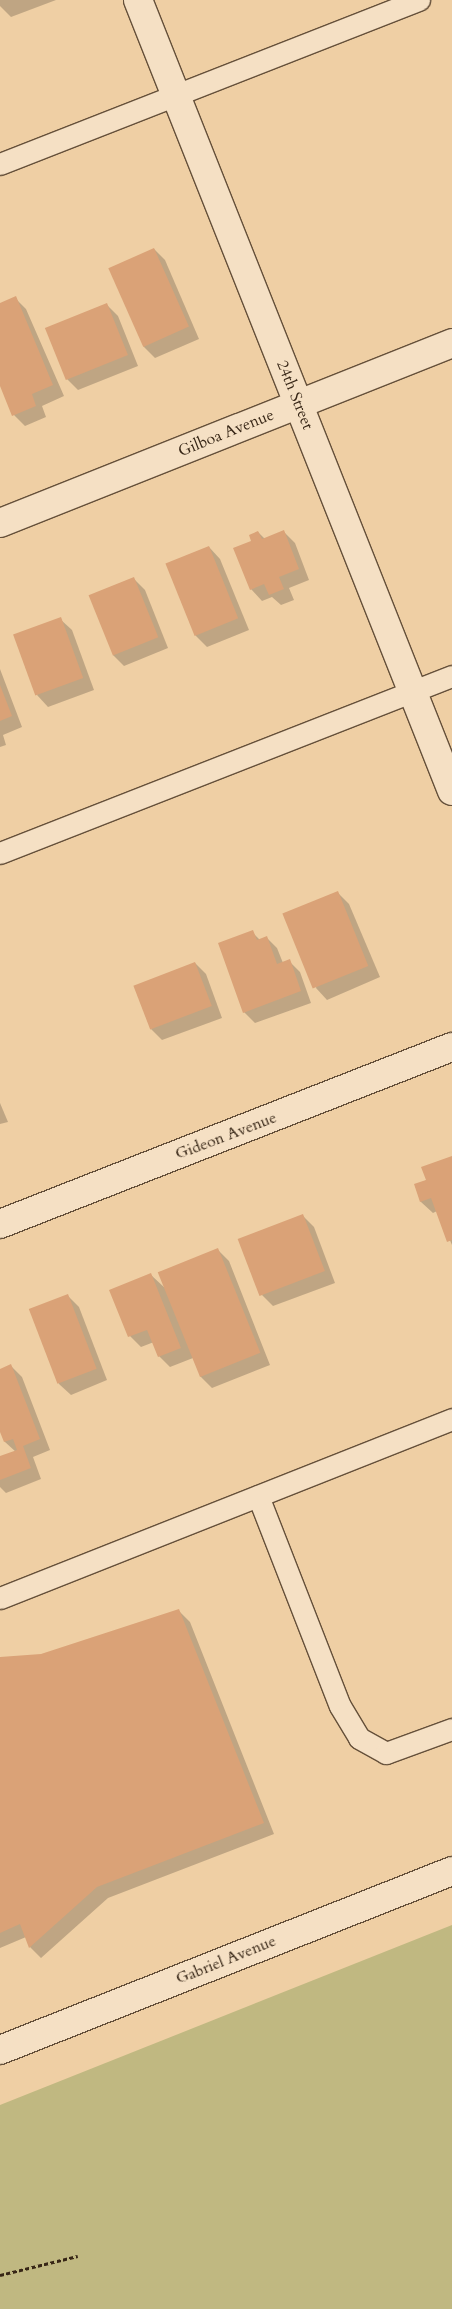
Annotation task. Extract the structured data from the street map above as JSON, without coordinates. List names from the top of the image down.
{
  "streets": {
    "street": [
      "24th Street",
      "Gilboa Avenue",
      "Gideon Avenue",
      "Gabriel Avenue"
    ]
  },
  "crossings": [
    ["24th Street", "Gilboa Avenue"]
  ]
}
